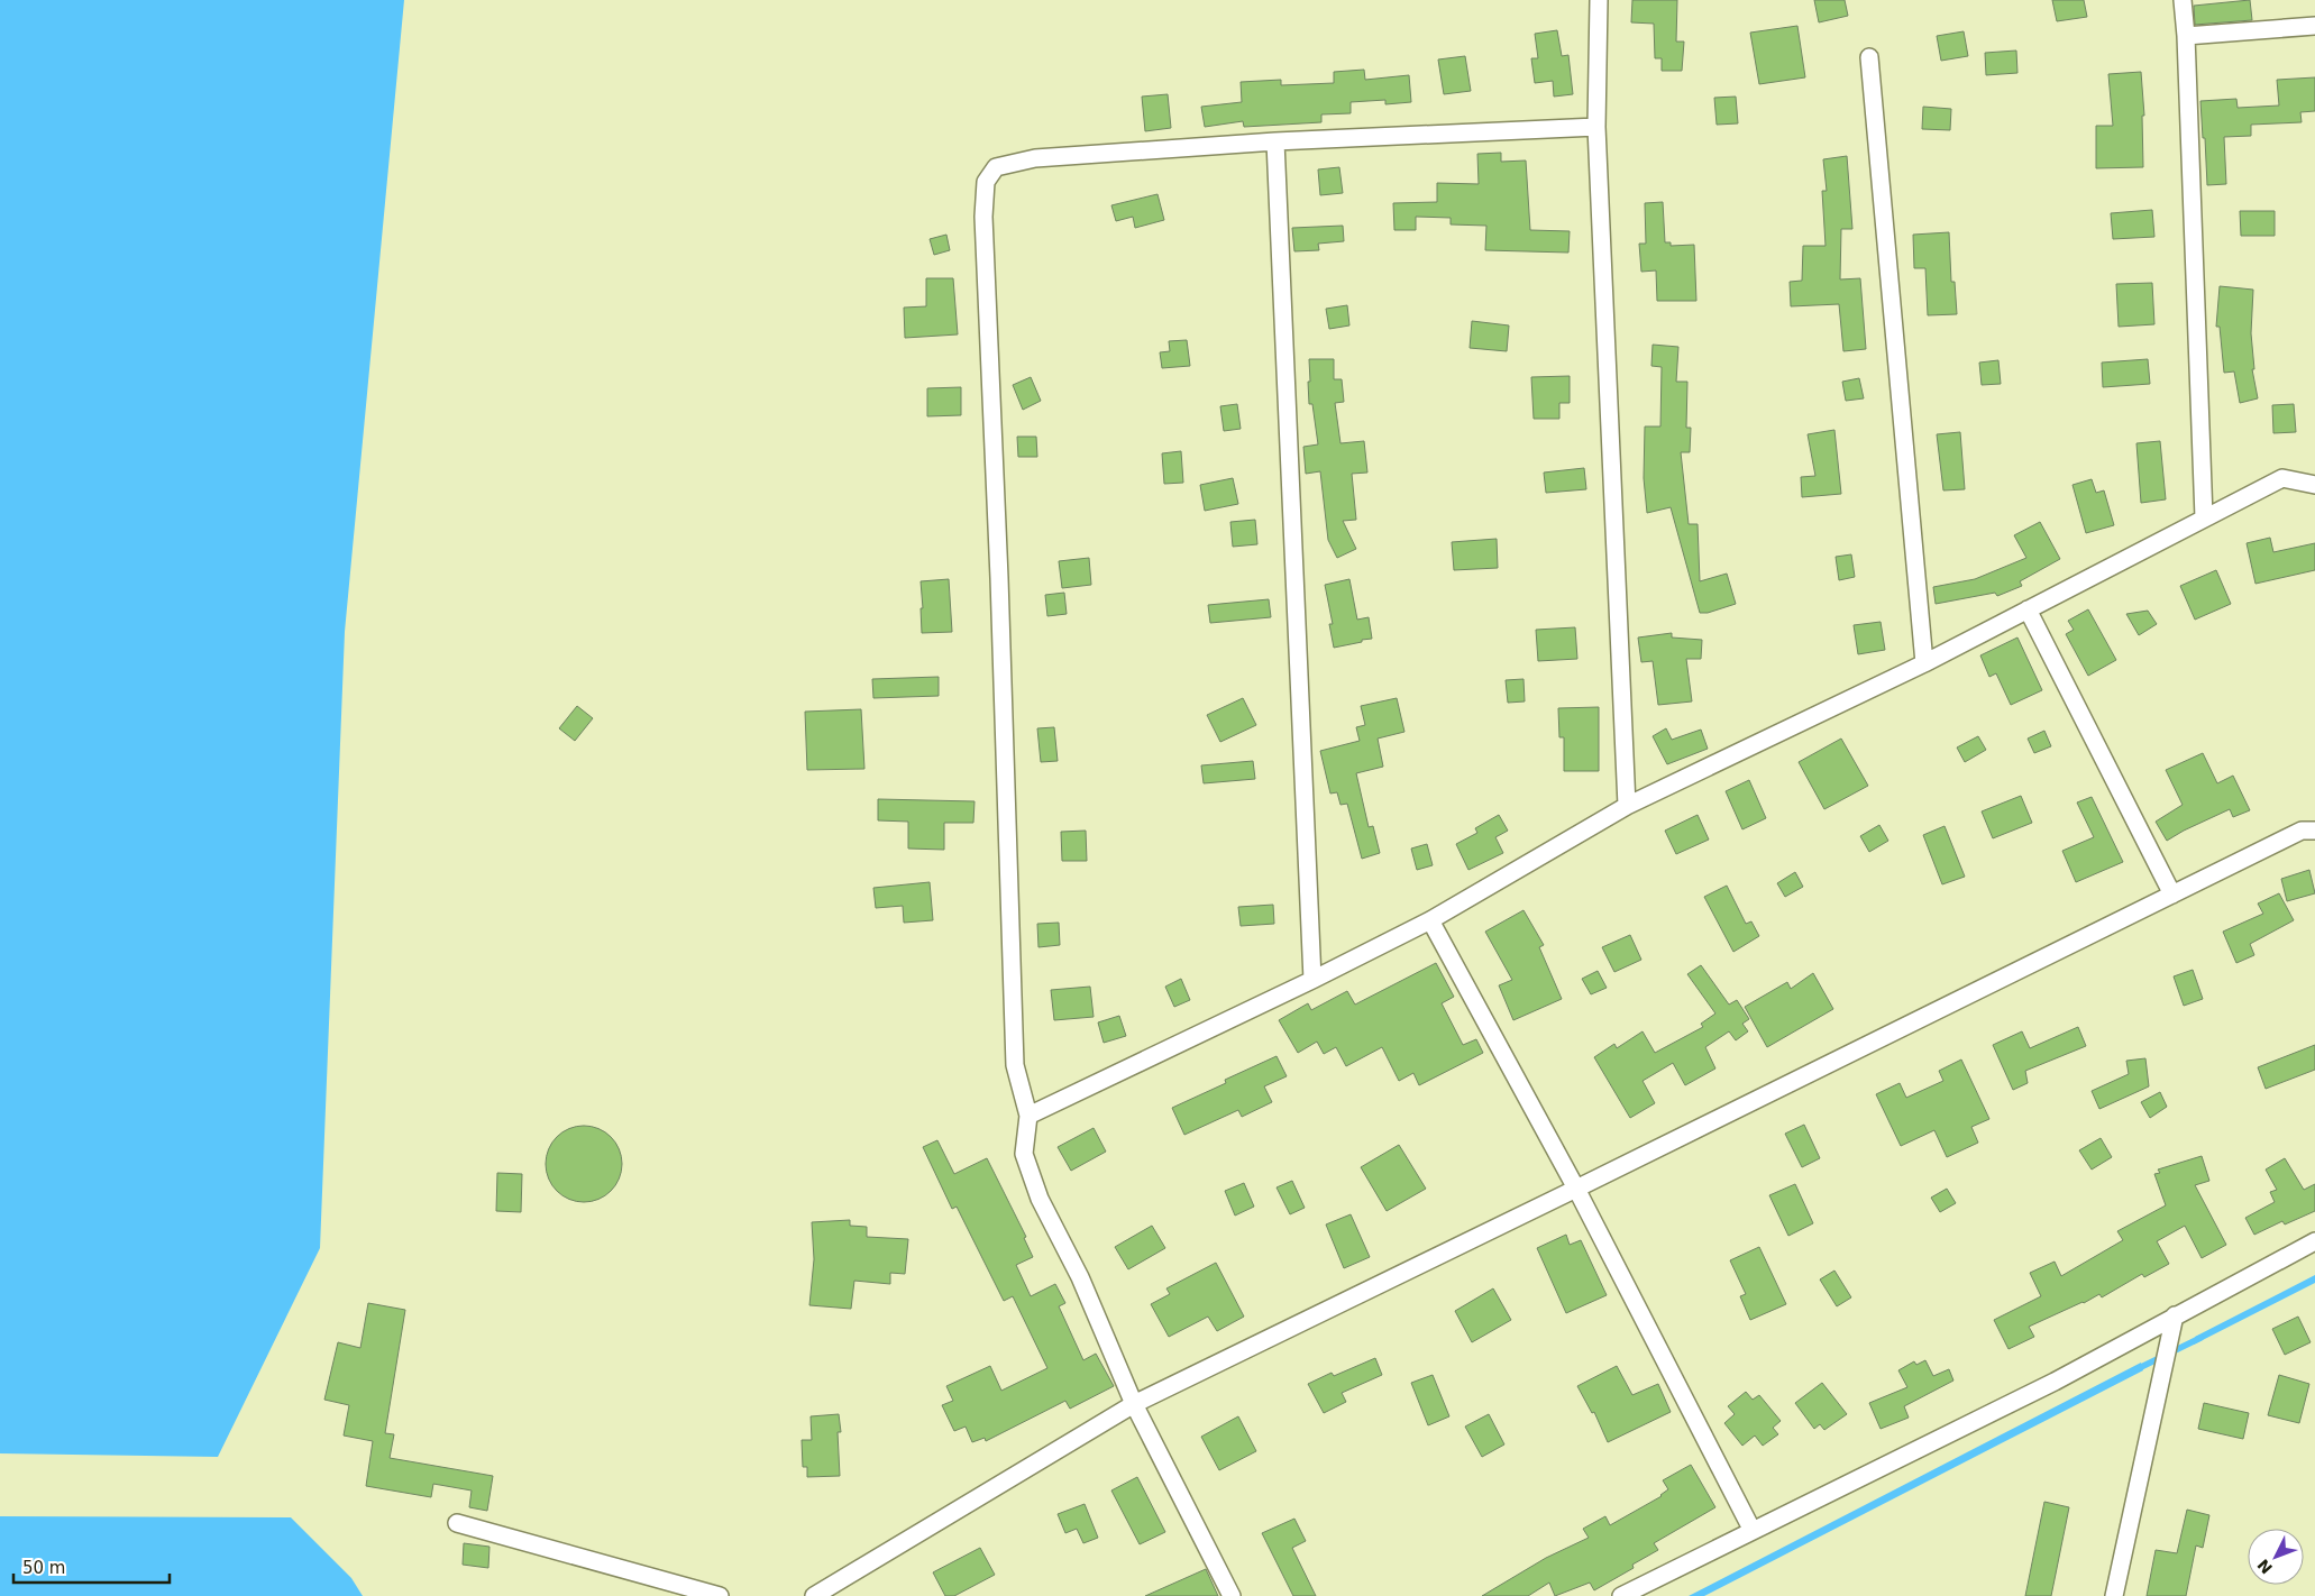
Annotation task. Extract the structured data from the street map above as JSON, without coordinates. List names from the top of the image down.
{
  "scale_bar": "50 m",
  "north": "bottom left"
}
